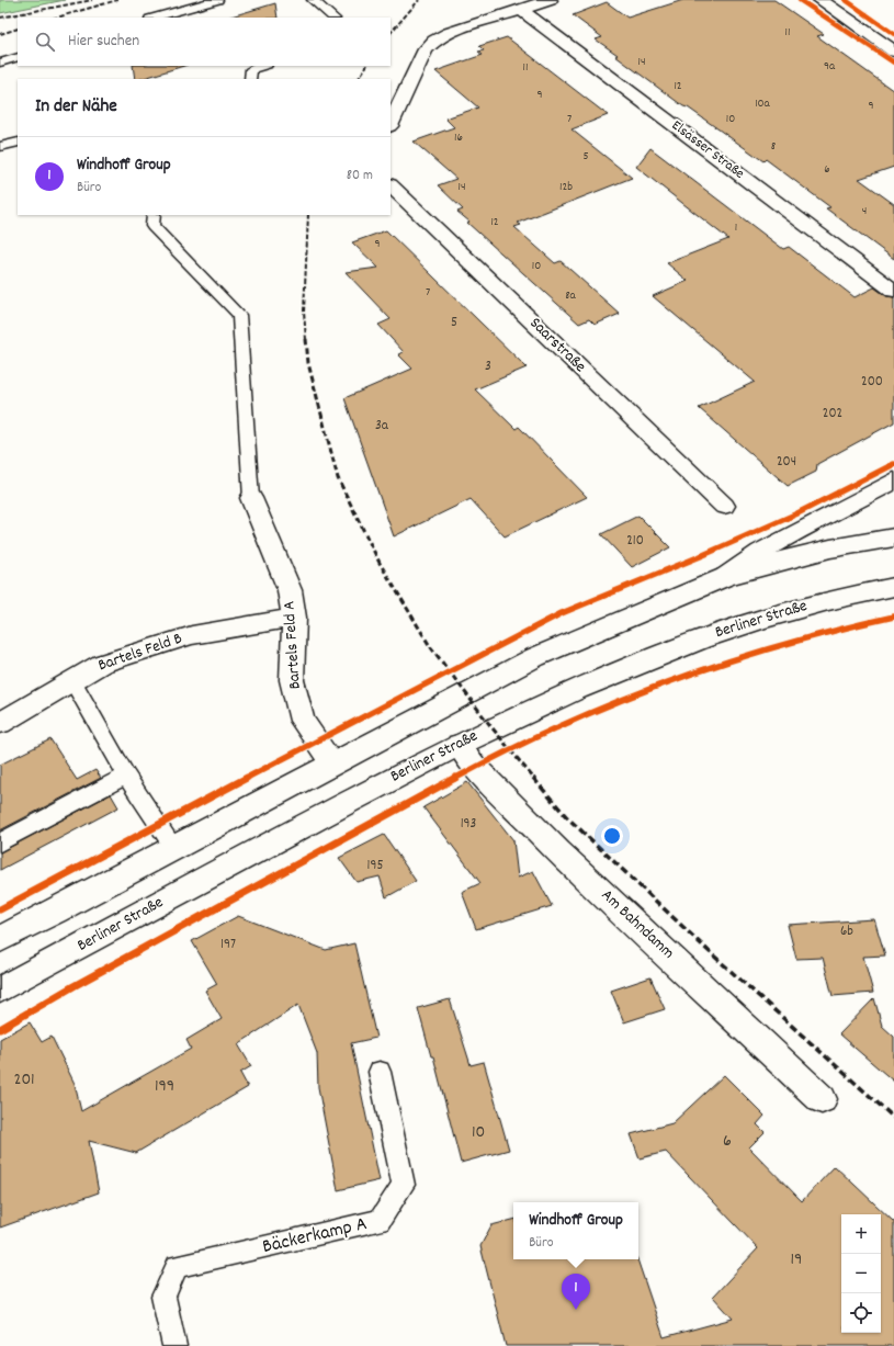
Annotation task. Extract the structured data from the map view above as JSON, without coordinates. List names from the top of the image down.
{
  "streets": {
    "street": [
      "Elsässer Straße",
      "Saarstraße",
      "Berliner Straße",
      "Bartels Feld A",
      "Bartels Feld B",
      "Am Bahndamm"
    ],
    "lane": ["Bäckerkamp A"]
  },
  "crossings": [
    ["Berliner Straße", "Am Bahndamm"],
    ["Bartels Feld A", "Bartels Feld B"]
  ],
  "house_numbers": [
    "11",
    "14",
    "9a",
    "11",
    "12",
    "9",
    "10a",
    "9",
    "7",
    "10",
    "16",
    "8",
    "5",
    "6",
    "14",
    "12b",
    "4",
    "12",
    "1",
    "9",
    "10",
    "7",
    "8a",
    "5",
    "3",
    "200",
    "202",
    "3a",
    "204",
    "210",
    "193",
    "195",
    "6b",
    "197",
    "201",
    "199",
    "10",
    "6",
    "19"
  ],
  "page": {
    "search": "Hier suchen",
    "heading": "In der Nähe",
    "list": [
      {
        "mark": "1",
        "name": "Windhoff Group",
        "note": "Büro",
        "value": "80 m"
      }
    ],
    "popup": ["Windhoff Group", "Büro"],
    "map_buttons": ["+", "−"],
    "pins": "1"
  }
}
